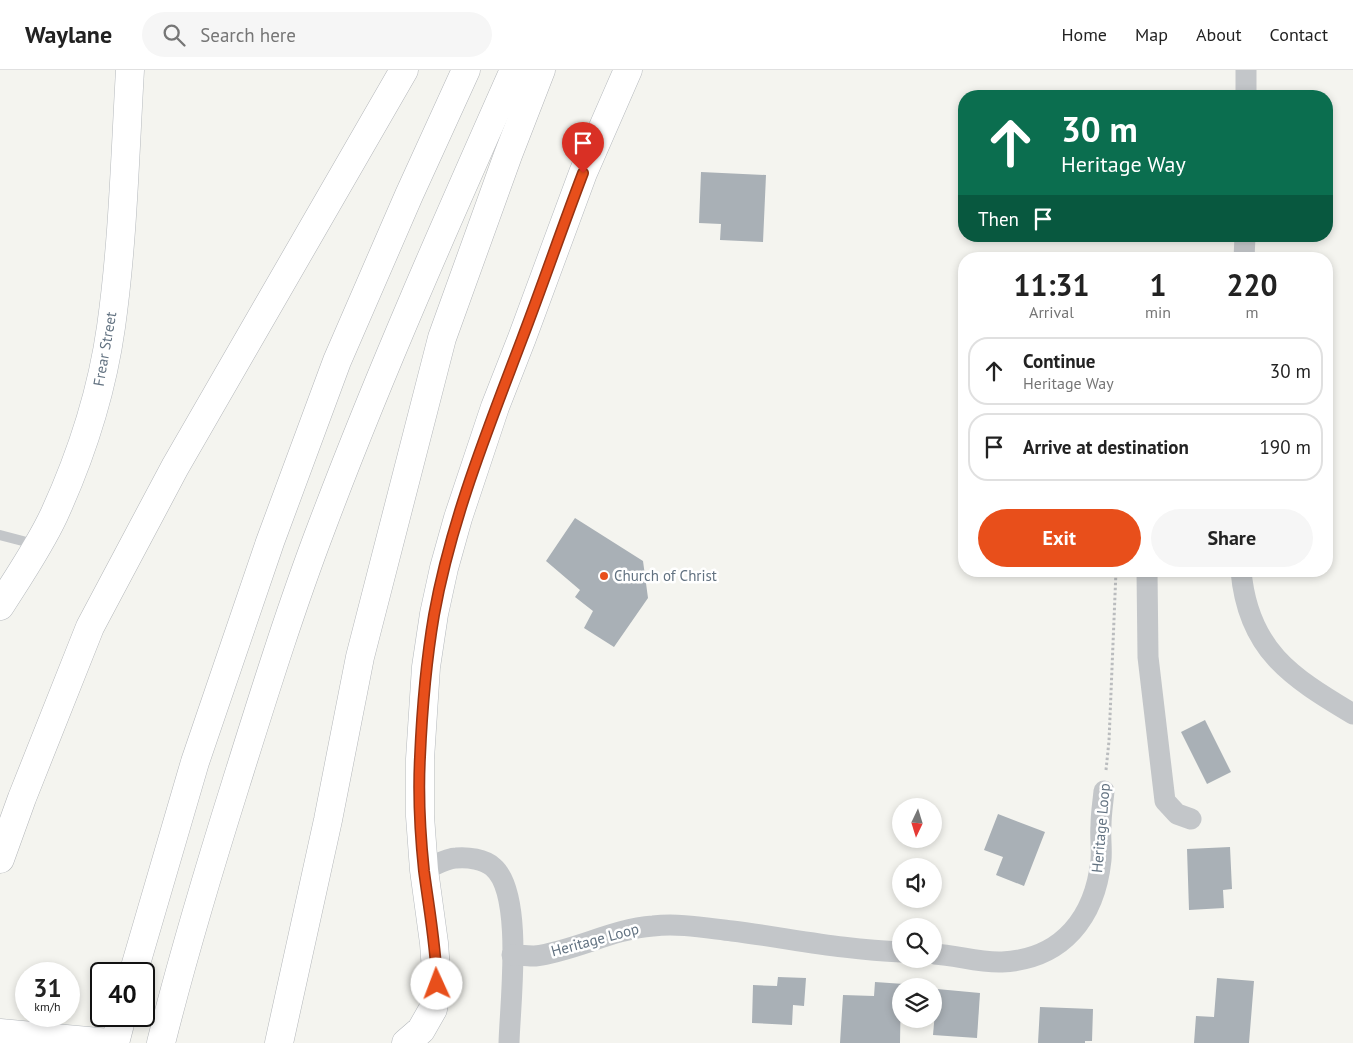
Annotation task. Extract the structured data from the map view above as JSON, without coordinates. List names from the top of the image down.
{
  "streets": {
    "main road": ["Frear Street"],
    "street": ["Heritage Loop"]
  },
  "places": ["Church of Christ"],
  "north": "bottom",
  "page": {
    "header": "Waylane",
    "search": "Search here",
    "nav": [
      "Home",
      "Map",
      "About",
      "Contact"
    ],
    "turn": ["30 m", "Heritage Way"],
    "then": "Then",
    "eta": [
      "11:31",
      "Arrival",
      "1",
      "min",
      "220",
      "m"
    ],
    "list": [
      {
        "name": "Continue",
        "note": "Heritage Way",
        "value": "30 m"
      },
      {
        "name": "Arrive at destination",
        "value": "190 m"
      }
    ],
    "buttons": ["Exit", "Share"],
    "speed": "31 km/h",
    "limit": "40"
  }
}
